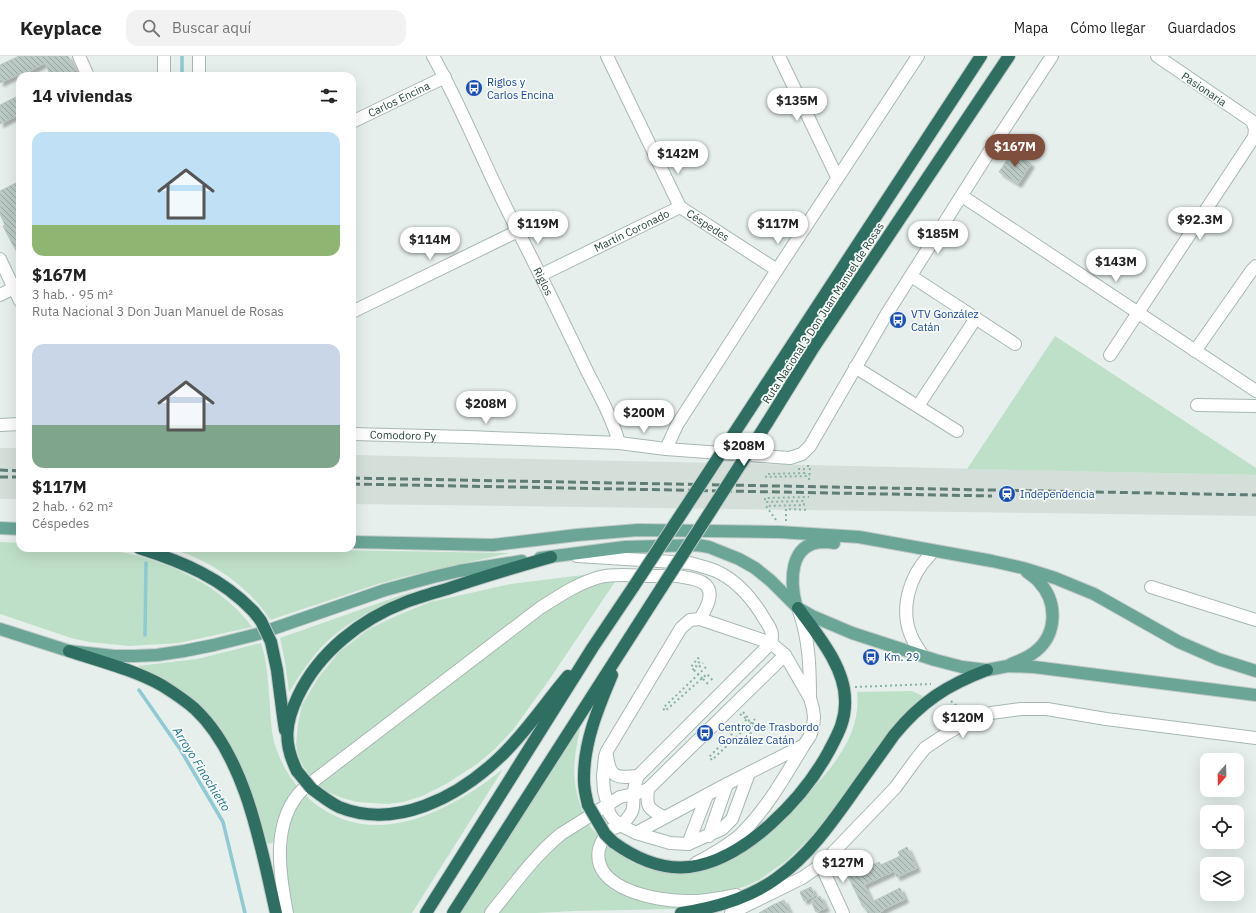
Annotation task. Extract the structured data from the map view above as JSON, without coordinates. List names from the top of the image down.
{
  "streets": {
    "highway": ["Ruta Nacional 3 Don Juan Manuel de Rosas"],
    "street": [
      "Pasionaria",
      "Carlos Encina",
      "Céspedes",
      "Martín Coronado",
      "Riglos",
      "Comodoro Py"
    ]
  },
  "crossings": [
    ["Carlos Encina", "Riglos"],
    ["Céspedes", "Martín Coronado"],
    ["Martín Coronado", "Riglos"],
    ["Riglos", "Comodoro Py"]
  ],
  "water": ["Arroyo Finochietto"],
  "places": {
    "bus stop": [
      "Riglos y Carlos Encina",
      "VTV González Catán",
      "Km. 29",
      "Centro de Trasbordo González Catán"
    ],
    "station": ["Independencia"]
  },
  "north": "bottom",
  "page": {
    "header": "Keyplace",
    "search": "Buscar aquí",
    "nav": ["Mapa", "Cómo llegar", "Guardados"],
    "heading": "14 viviendas",
    "price": [
      "$135M",
      "$167M",
      "$142M",
      "$92.3M",
      "$119M",
      "$117M",
      "$185M",
      "$114M",
      "$143M",
      "$208M",
      "$200M",
      "$208M",
      "$120M",
      "$127M"
    ],
    "list": [
      {
        "name": "$167M",
        "note": "3 hab. · 95 m² · Ruta Nacional 3 Don Juan Manuel de Rosas"
      },
      {
        "name": "$117M",
        "note": "2 hab. · 62 m² · Céspedes"
      }
    ]
  }
}
